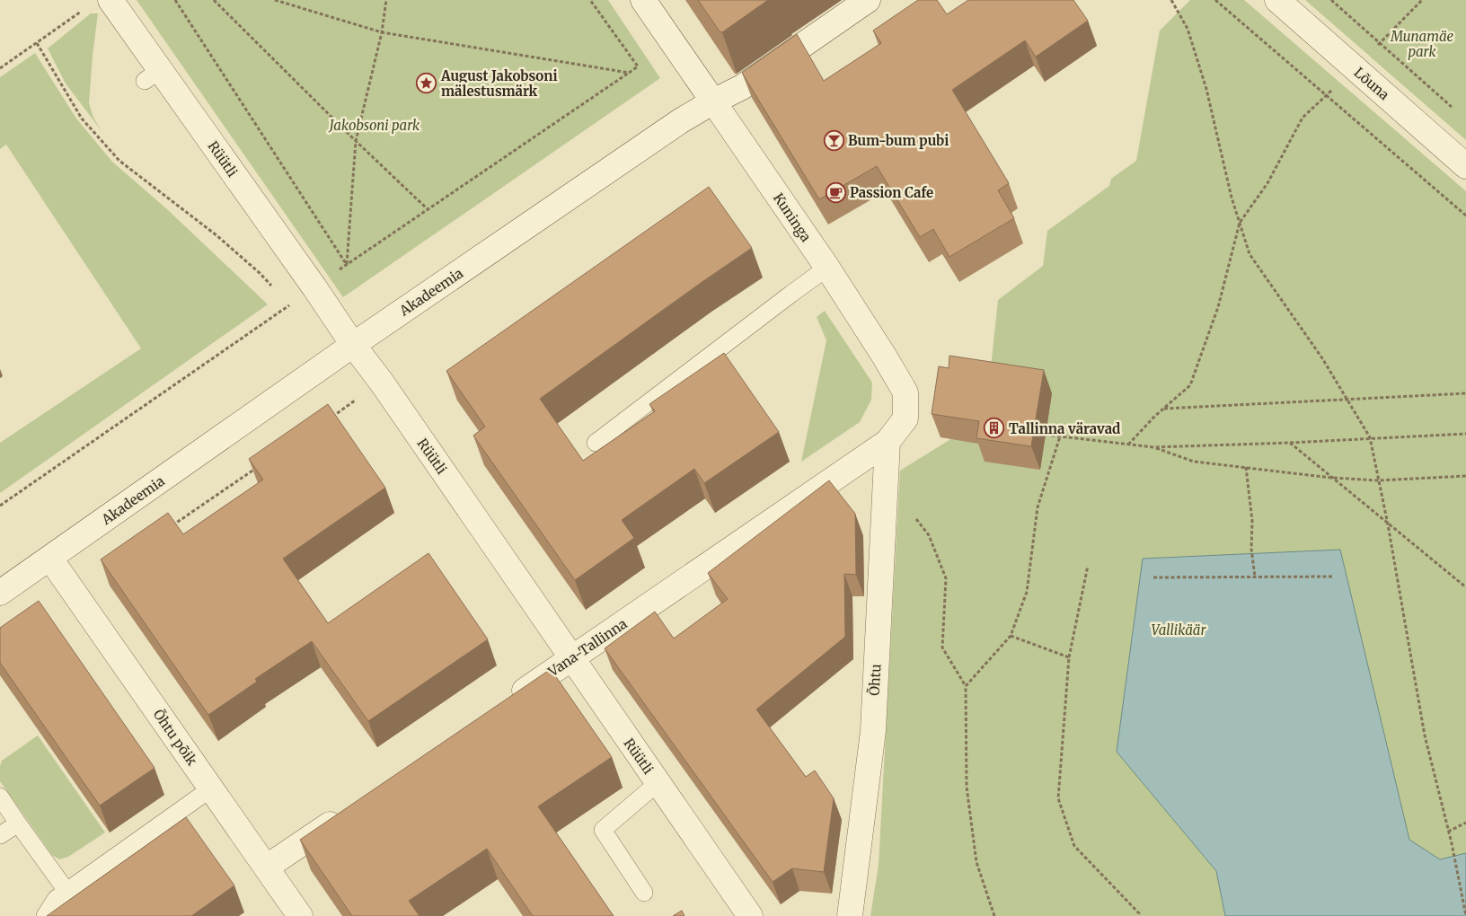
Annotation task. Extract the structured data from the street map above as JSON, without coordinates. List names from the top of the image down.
{
  "streets": {
    "street": [
      "Lõuna",
      "Rüütli",
      "Kuninga",
      "Akadeemia",
      "Vana-Tallinna",
      "Õhtu",
      "Õhtu põik"
    ]
  },
  "crossings": [
    ["Rüütli", "Akadeemia"],
    ["Rüütli", "Vana-Tallinna"],
    ["Kuninga", "Akadeemia"],
    ["Kuninga", "Vana-Tallinna"],
    ["Kuninga", "Õhtu"],
    ["Akadeemia", "Õhtu põik"],
    ["Vana-Tallinna", "Õhtu"]
  ],
  "parks": ["Munamäe park", "Jakobsoni park", "Vallikäär"],
  "places": {
    "place": ["August Jakobsoni mälestusmärk"],
    "bar": ["Bum-bum pubi"],
    "cafe": ["Passion Cafe"],
    "building": ["Tallinna väravad"]
  }
}
